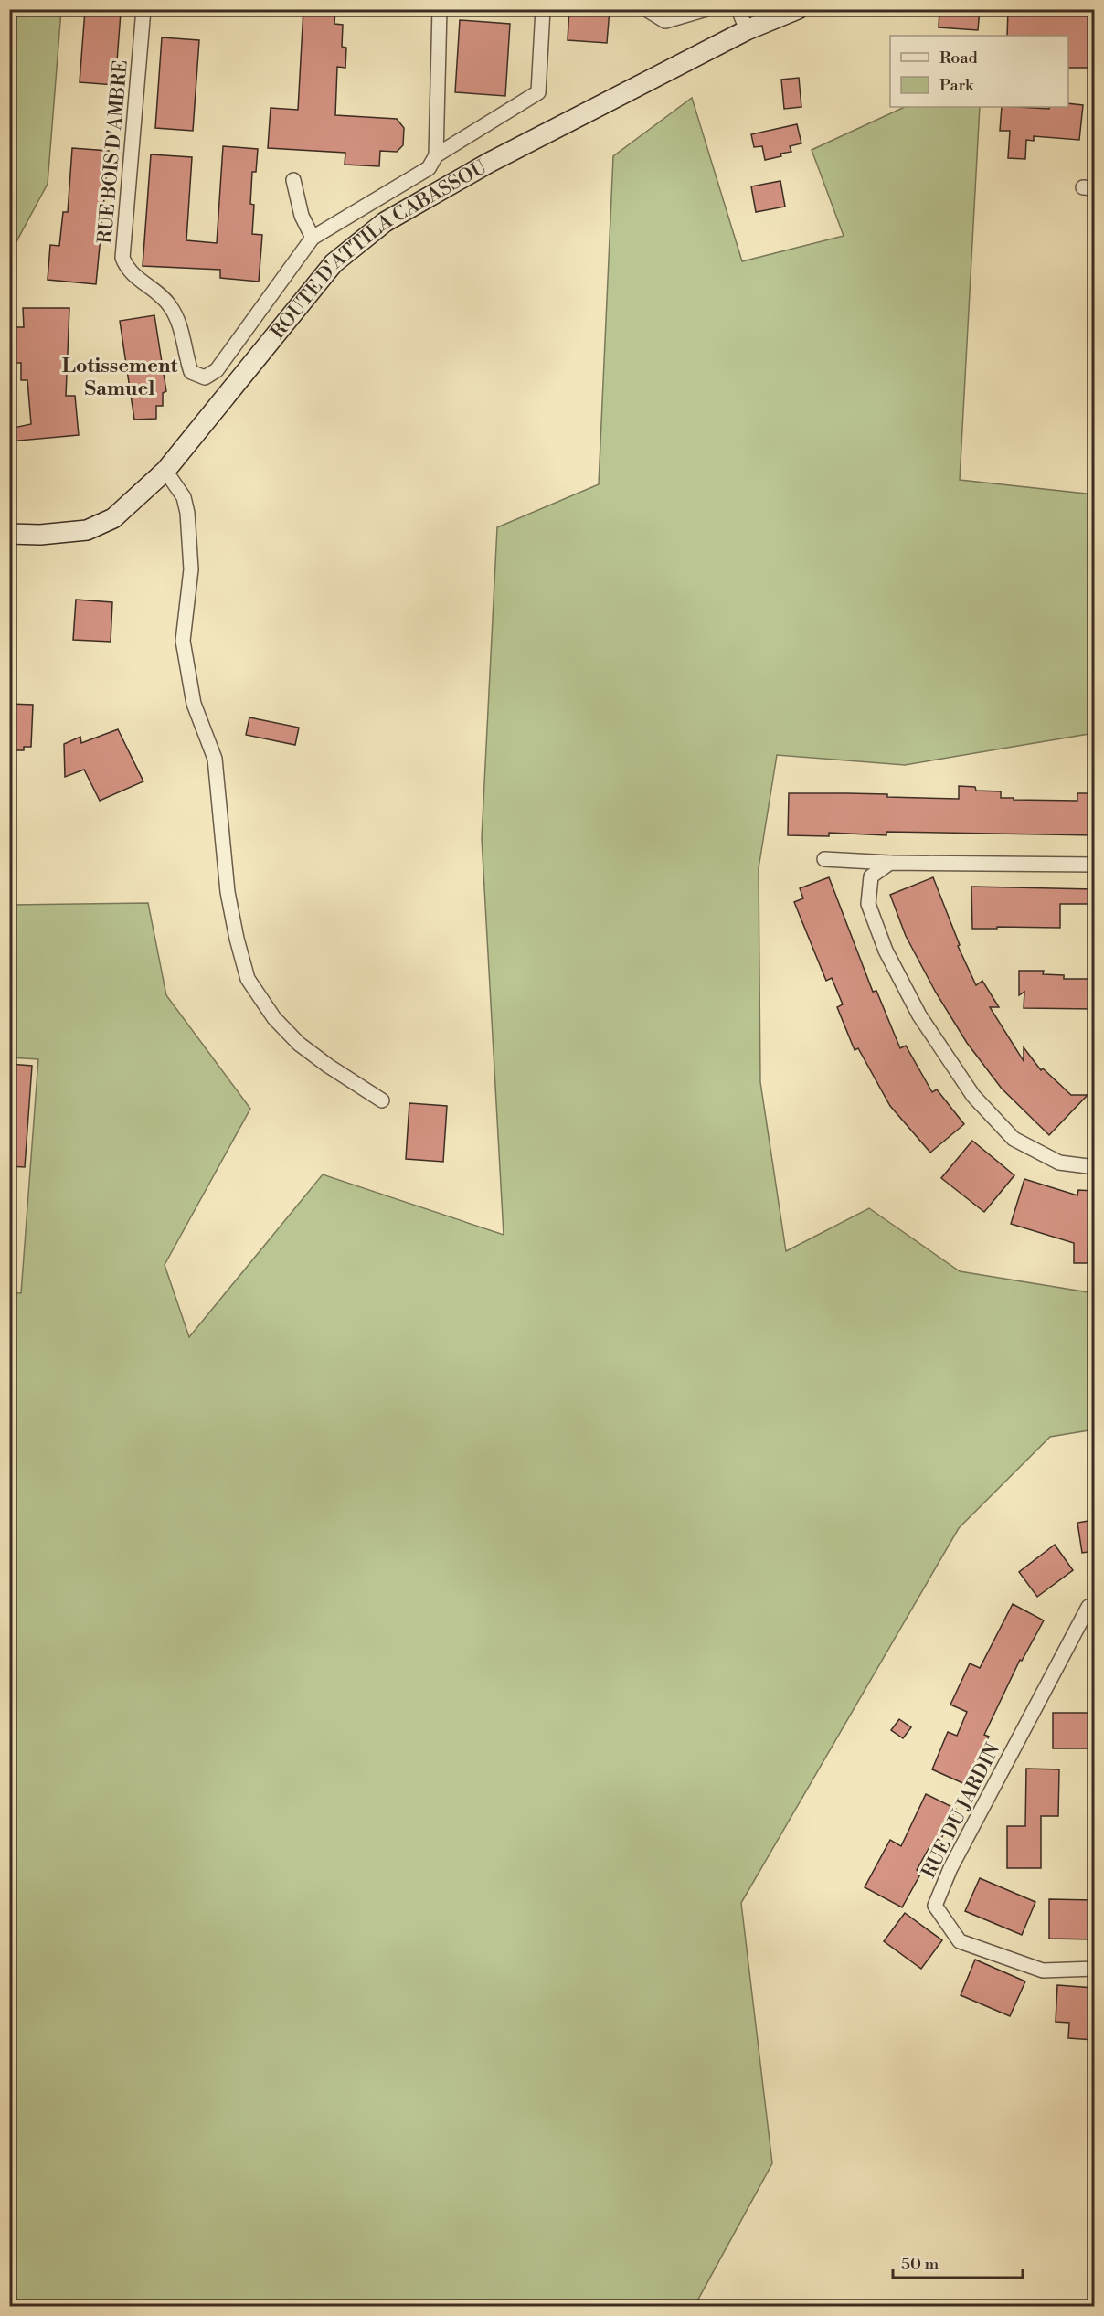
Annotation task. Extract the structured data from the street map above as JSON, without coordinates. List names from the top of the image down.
{
  "streets": {
    "main road": ["ROUTE D'ATTILA CABASSOU"],
    "street": ["RUE BOIS D'AMBRE", "RUE DU JARDIN"]
  },
  "districts": ["Lotissement Samuel"],
  "legend": ["Road", "Park"],
  "scale_bar": "50 m"
}
